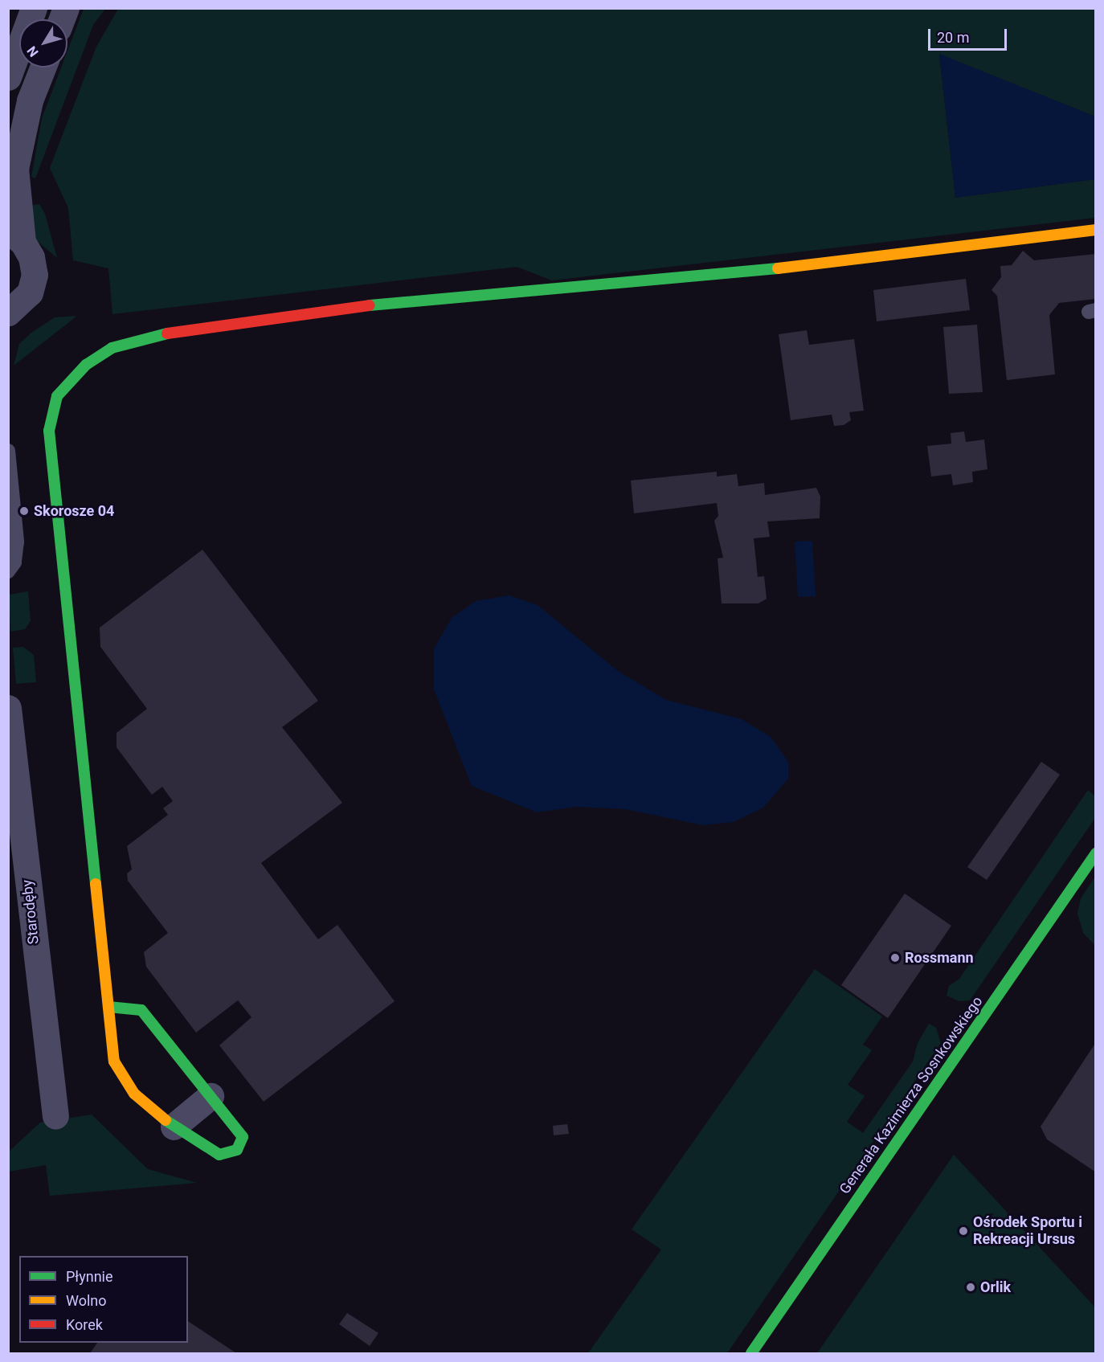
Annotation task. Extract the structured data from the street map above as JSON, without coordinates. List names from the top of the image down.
{
  "streets": {
    "street": ["Starodęby", "Generała Kazimierza Sosnkowskiego"]
  },
  "places": [
    "Skorosze 04",
    "Rossmann",
    "Ośrodek Sportu i Rekreacji Ursus",
    "Orlik"
  ],
  "legend": ["Płynnie", "Wolno", "Korek"],
  "scale_bar": "20 m",
  "north": "bottom left"
}
